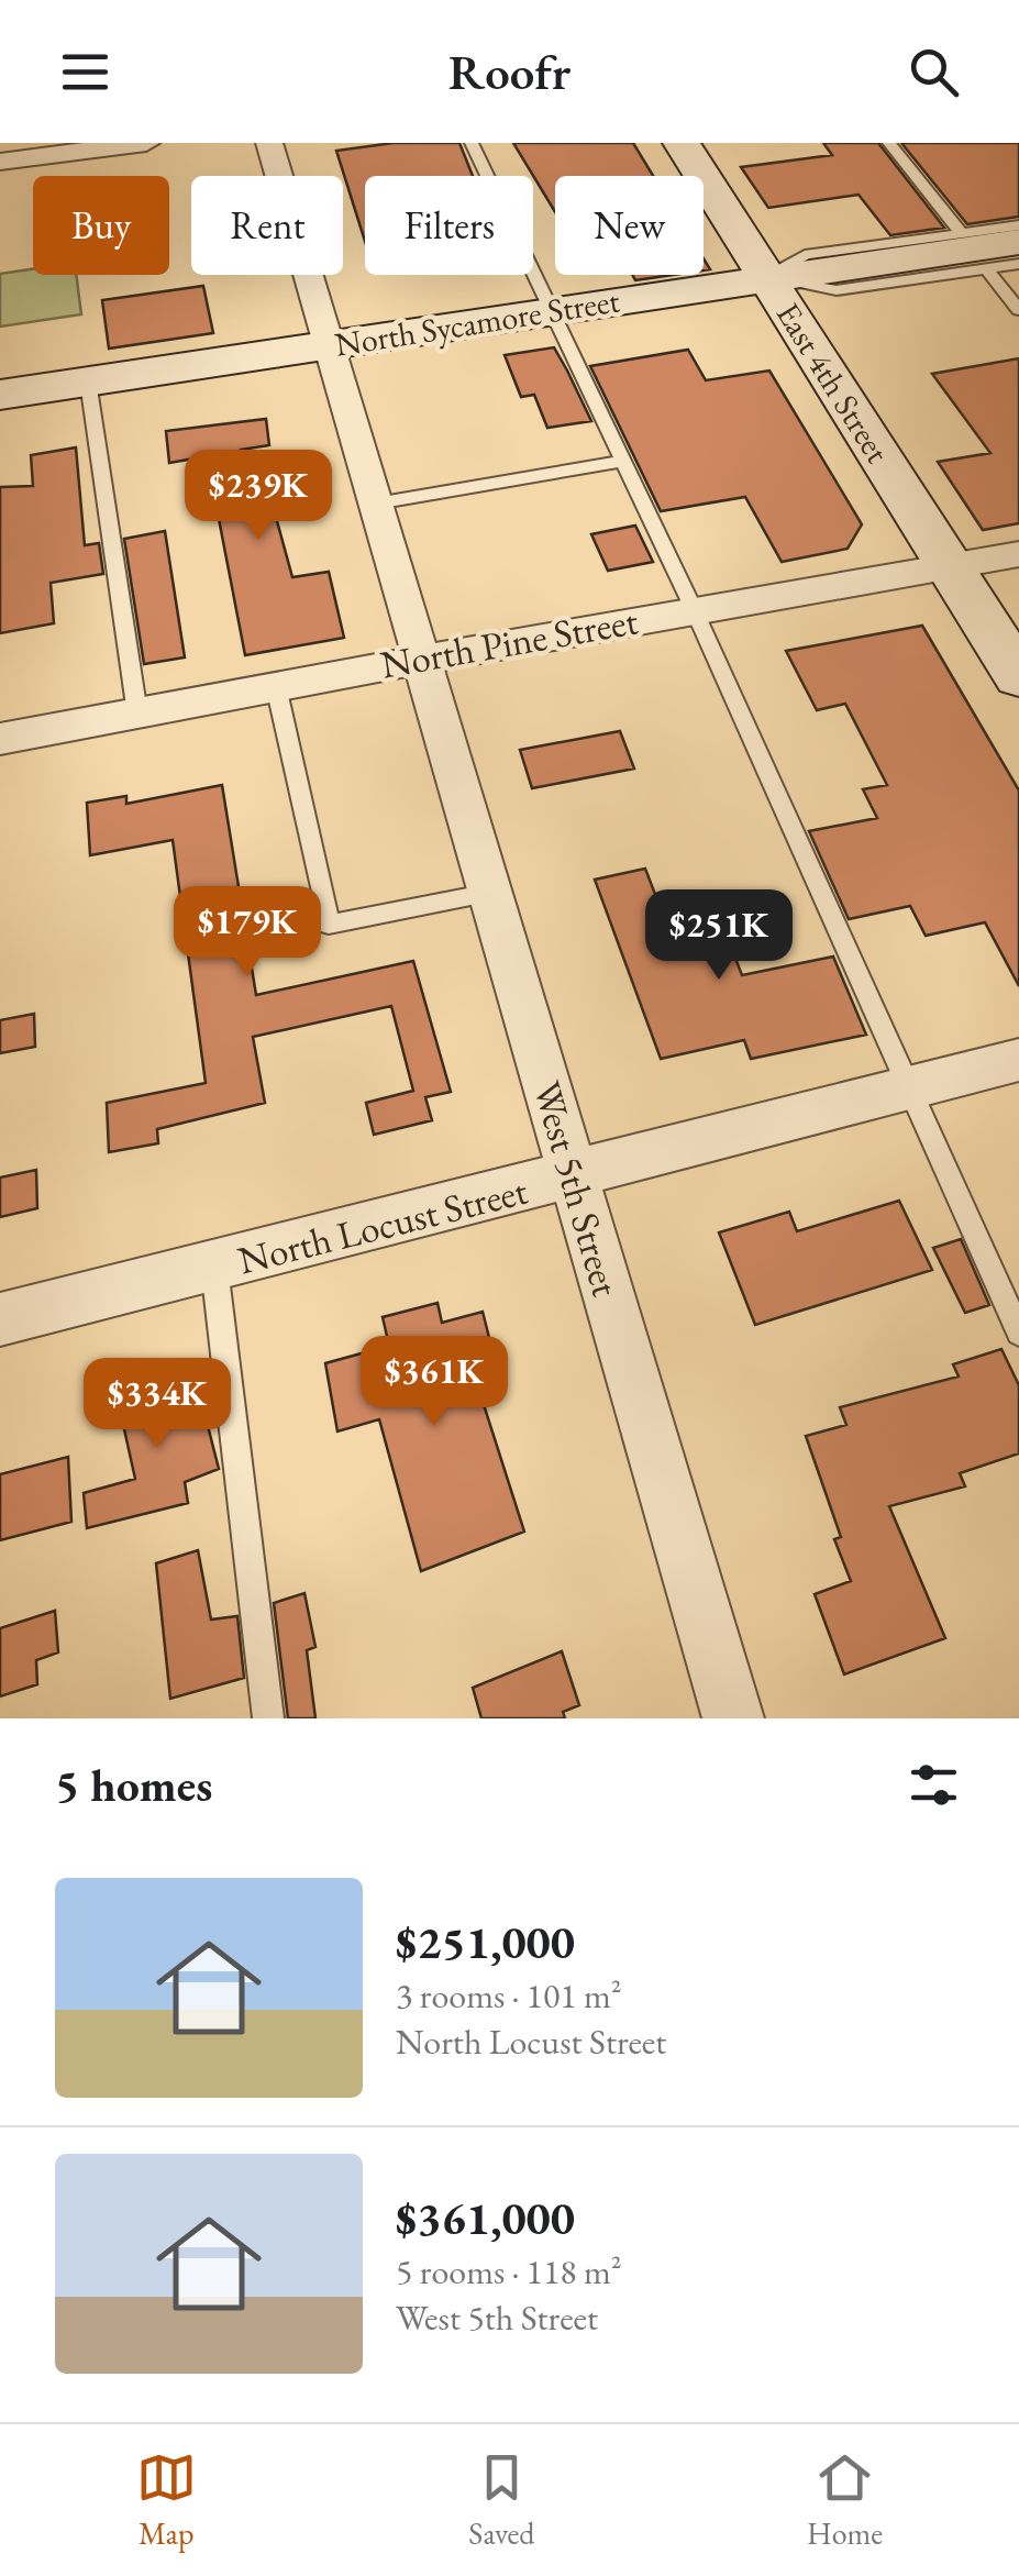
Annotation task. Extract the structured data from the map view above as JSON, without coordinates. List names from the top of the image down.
{
  "streets": {
    "main road": ["North Sycamore Street", "East 4th Street"],
    "street": ["North Pine Street", "West 5th Street", "North Locust Street"]
  },
  "crossings": [
    ["North Sycamore Street", "East 4th Street"],
    ["North Sycamore Street", "West 5th Street"],
    ["East 4th Street", "North Pine Street"],
    ["North Pine Street", "West 5th Street"],
    ["West 5th Street", "North Locust Street"]
  ],
  "page": {
    "header": "Roofr",
    "chip": [
      "Buy",
      "Rent",
      "Filters",
      "New"
    ],
    "price": [
      "$239K",
      "$179K",
      "$251K",
      "$361K",
      "$334K"
    ],
    "heading": "5 homes",
    "list": [
      {
        "name": "$251,000",
        "note": "3 rooms · 101 m² · North Locust Street"
      },
      {
        "name": "$361,000",
        "note": "5 rooms · 118 m² · West 5th Street"
      }
    ],
    "tabs": ["Map", "Saved", "Home"]
  }
}
